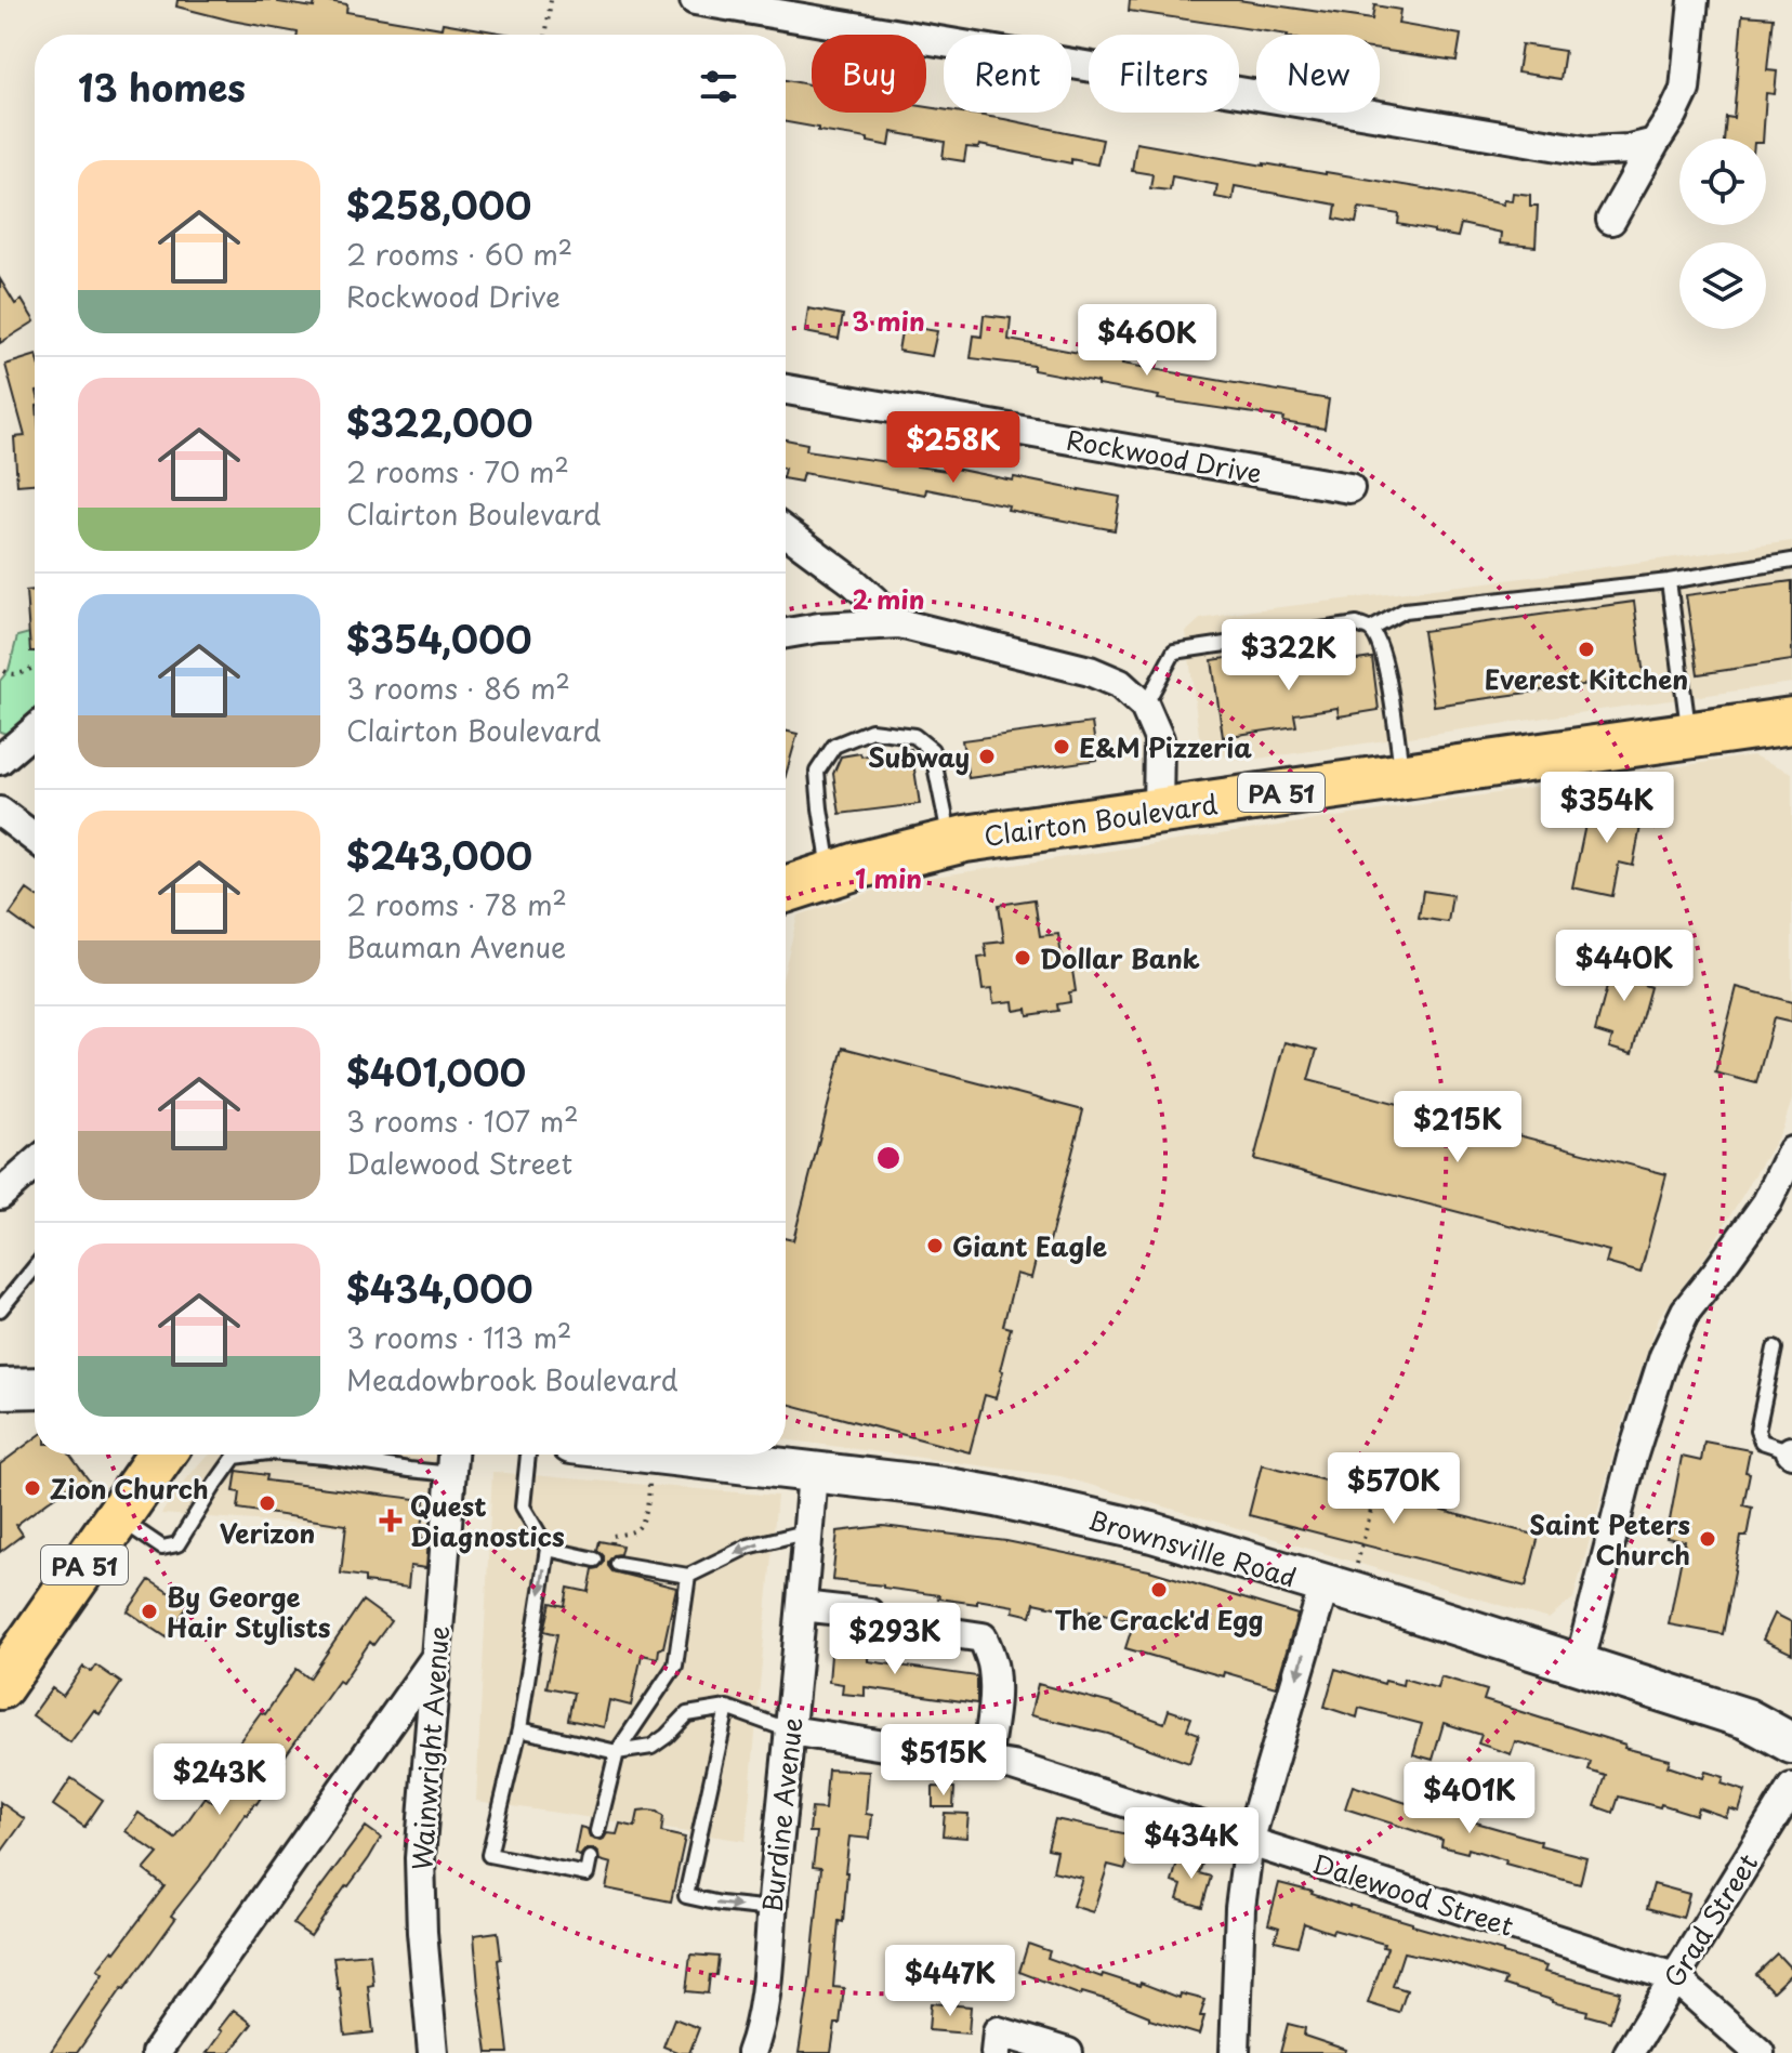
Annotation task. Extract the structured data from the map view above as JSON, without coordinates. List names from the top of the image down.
{
  "streets": {
    "highway": ["PA 51", "Clairton Boulevard"],
    "main road": ["Brownsville Road"],
    "street": [
      "Rockwood Drive",
      "Wainwright Avenue",
      "Burdine Avenue",
      "Dalewood Street",
      "Grad Street"
    ]
  },
  "crossings": [
    ["Brownsville Road", "Burdine Avenue"],
    ["Burdine Avenue", "Dalewood Street"],
    ["Dalewood Street", "Grad Street"]
  ],
  "places": {
    "other": [
      "Everest Kitchen",
      "E&M Pizzeria",
      "Subway",
      "Dollar Bank",
      "Giant Eagle",
      "Zion Church",
      "Verizon",
      "Saint Peters Church",
      "The Crack'd Egg",
      "By George Hair Stylists"
    ],
    "health": ["Quest Diagnostics"]
  },
  "page": {
    "chip": [
      "Buy",
      "Rent",
      "Filters",
      "New"
    ],
    "heading": "13 homes",
    "list": [
      {
        "name": "$258,000",
        "note": "2 rooms · 60 m² · Rockwood Drive"
      },
      {
        "name": "$322,000",
        "note": "2 rooms · 70 m² · Clairton Boulevard"
      },
      {
        "name": "$354,000",
        "note": "3 rooms · 86 m² · Clairton Boulevard"
      },
      {
        "name": "$243,000",
        "note": "2 rooms · 78 m² · Bauman Avenue"
      },
      {
        "name": "$401,000",
        "note": "3 rooms · 107 m² · Dalewood Street"
      },
      {
        "name": "$434,000",
        "note": "3 rooms · 113 m² · Meadowbrook Boulevard"
      }
    ],
    "price": [
      "$460K",
      "$258K",
      "$322K",
      "$354K",
      "$440K",
      "$215K",
      "$570K",
      "$293K",
      "$515K",
      "$243K",
      "$401K",
      "$434K",
      "$447K"
    ]
  },
  "rings": ["3 min", "2 min", "1 min"]
}
